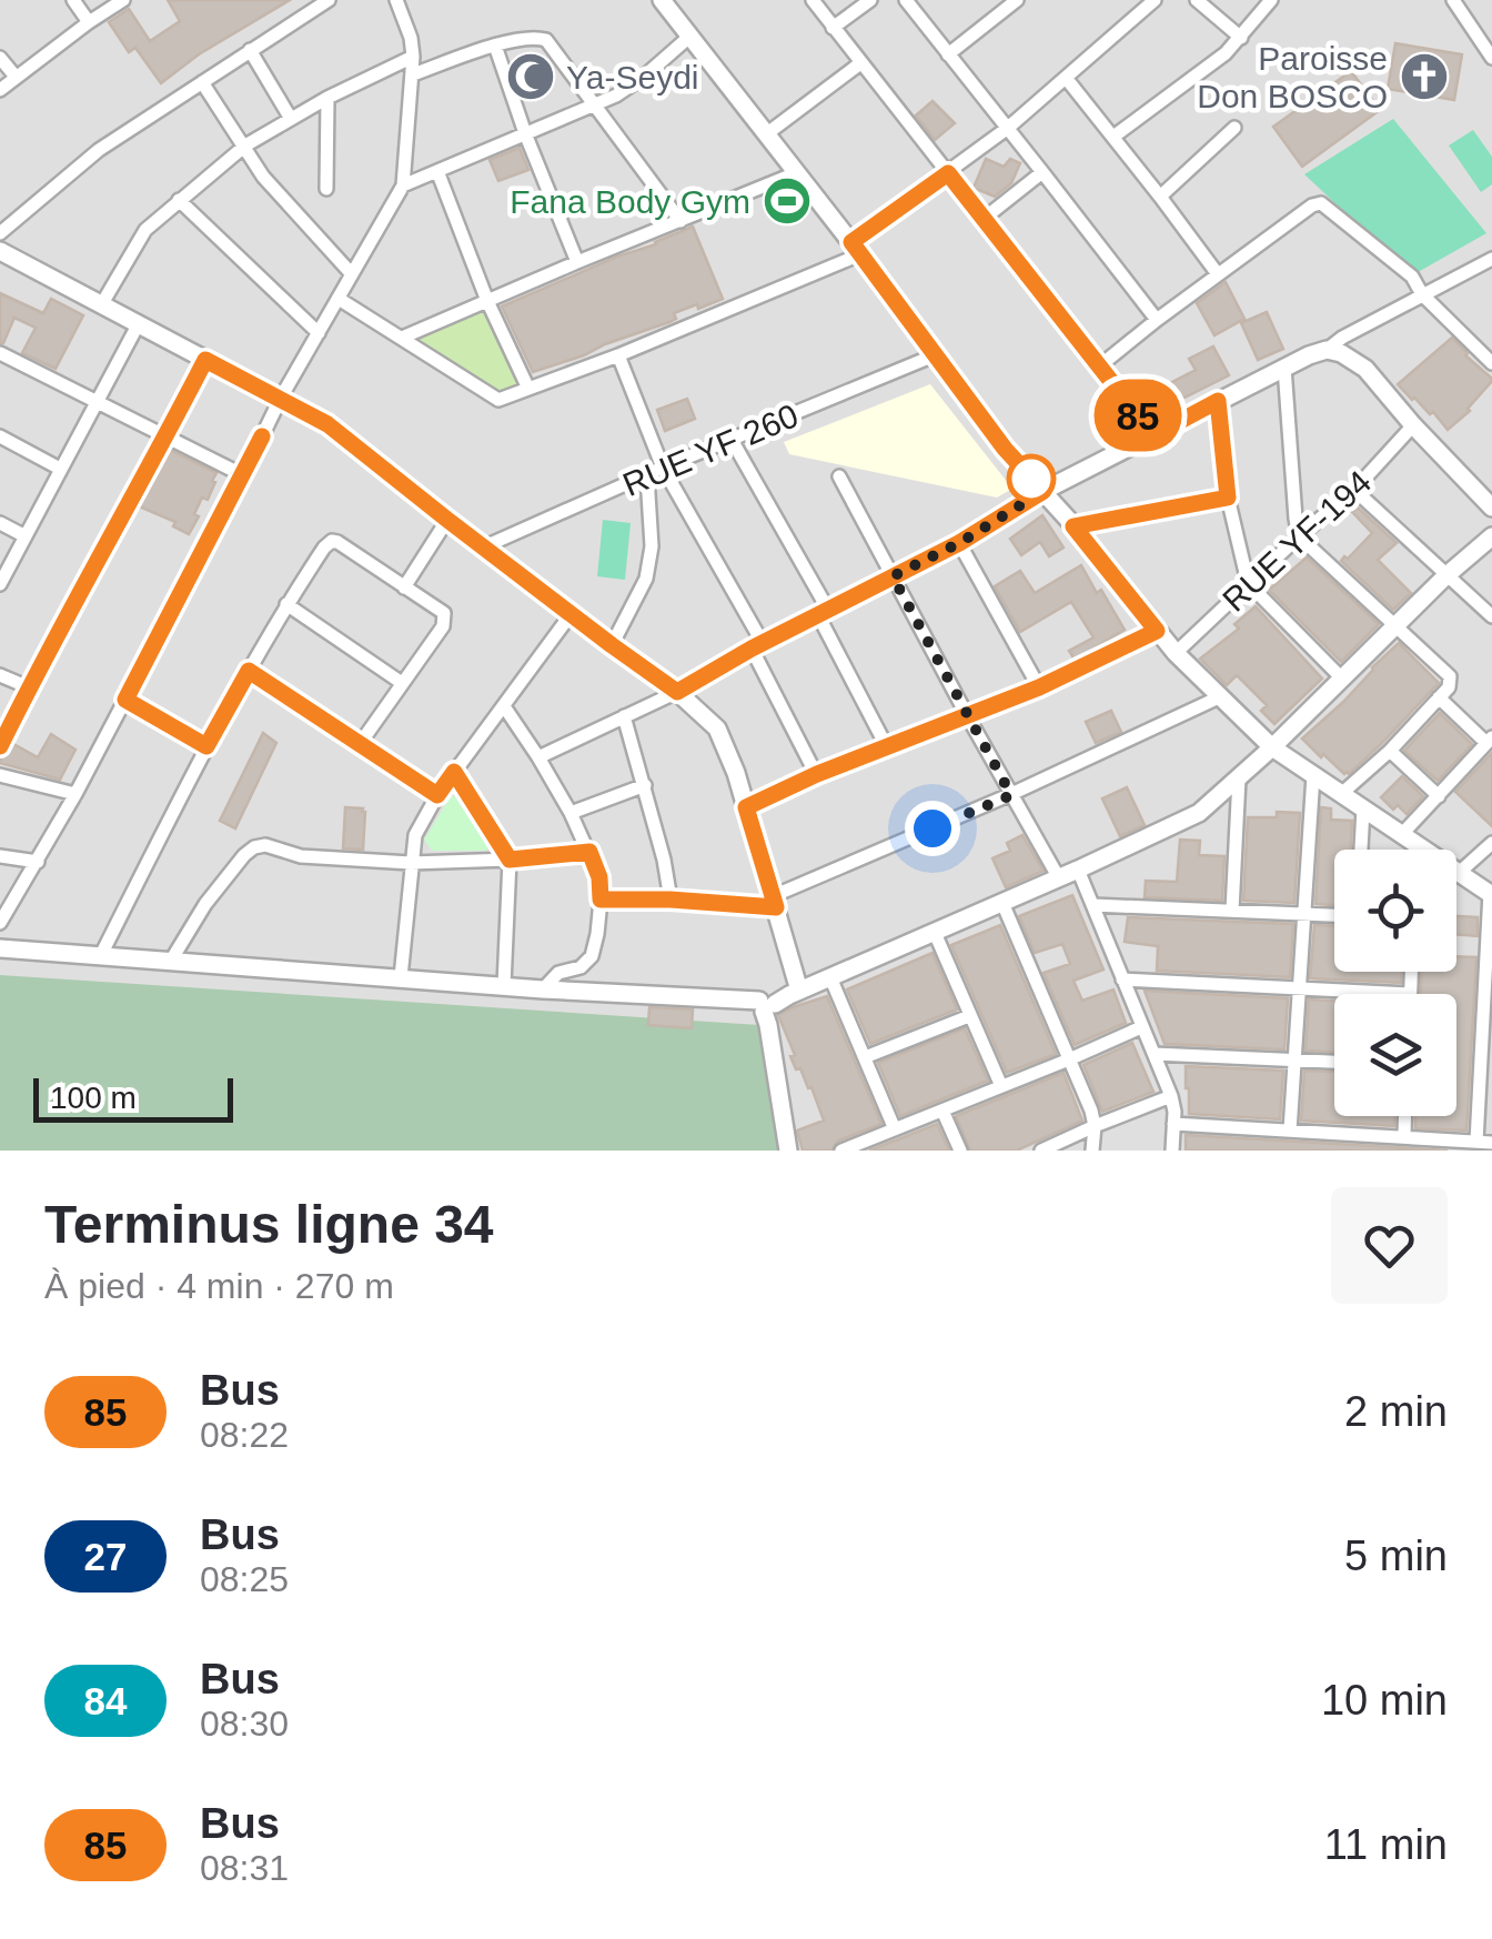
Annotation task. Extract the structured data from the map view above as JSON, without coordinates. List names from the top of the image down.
{
  "streets": {
    "street": ["RUE YF 260", "RUE YF-194"]
  },
  "places": {
    "mosque": ["Ya-Seydi"],
    "church": ["Paroisse Don BOSCO"],
    "sports": ["Fana Body Gym"]
  },
  "lines": ["bus line 85"],
  "scale_bar": "100 m",
  "page": {
    "on_map": "85",
    "scale": "100 m",
    "heading": ["Terminus ligne 34", "À pied · 4 min · 270 m"],
    "list": [
      {
        "mark": "85",
        "name": "Bus",
        "note": "08:22",
        "value": "2 min"
      },
      {
        "mark": "27",
        "name": "Bus",
        "note": "08:25",
        "value": "5 min"
      },
      {
        "mark": "84",
        "name": "Bus",
        "note": "08:30",
        "value": "10 min"
      },
      {
        "mark": "85",
        "name": "Bus",
        "note": "08:31",
        "value": "11 min"
      }
    ]
  }
}
